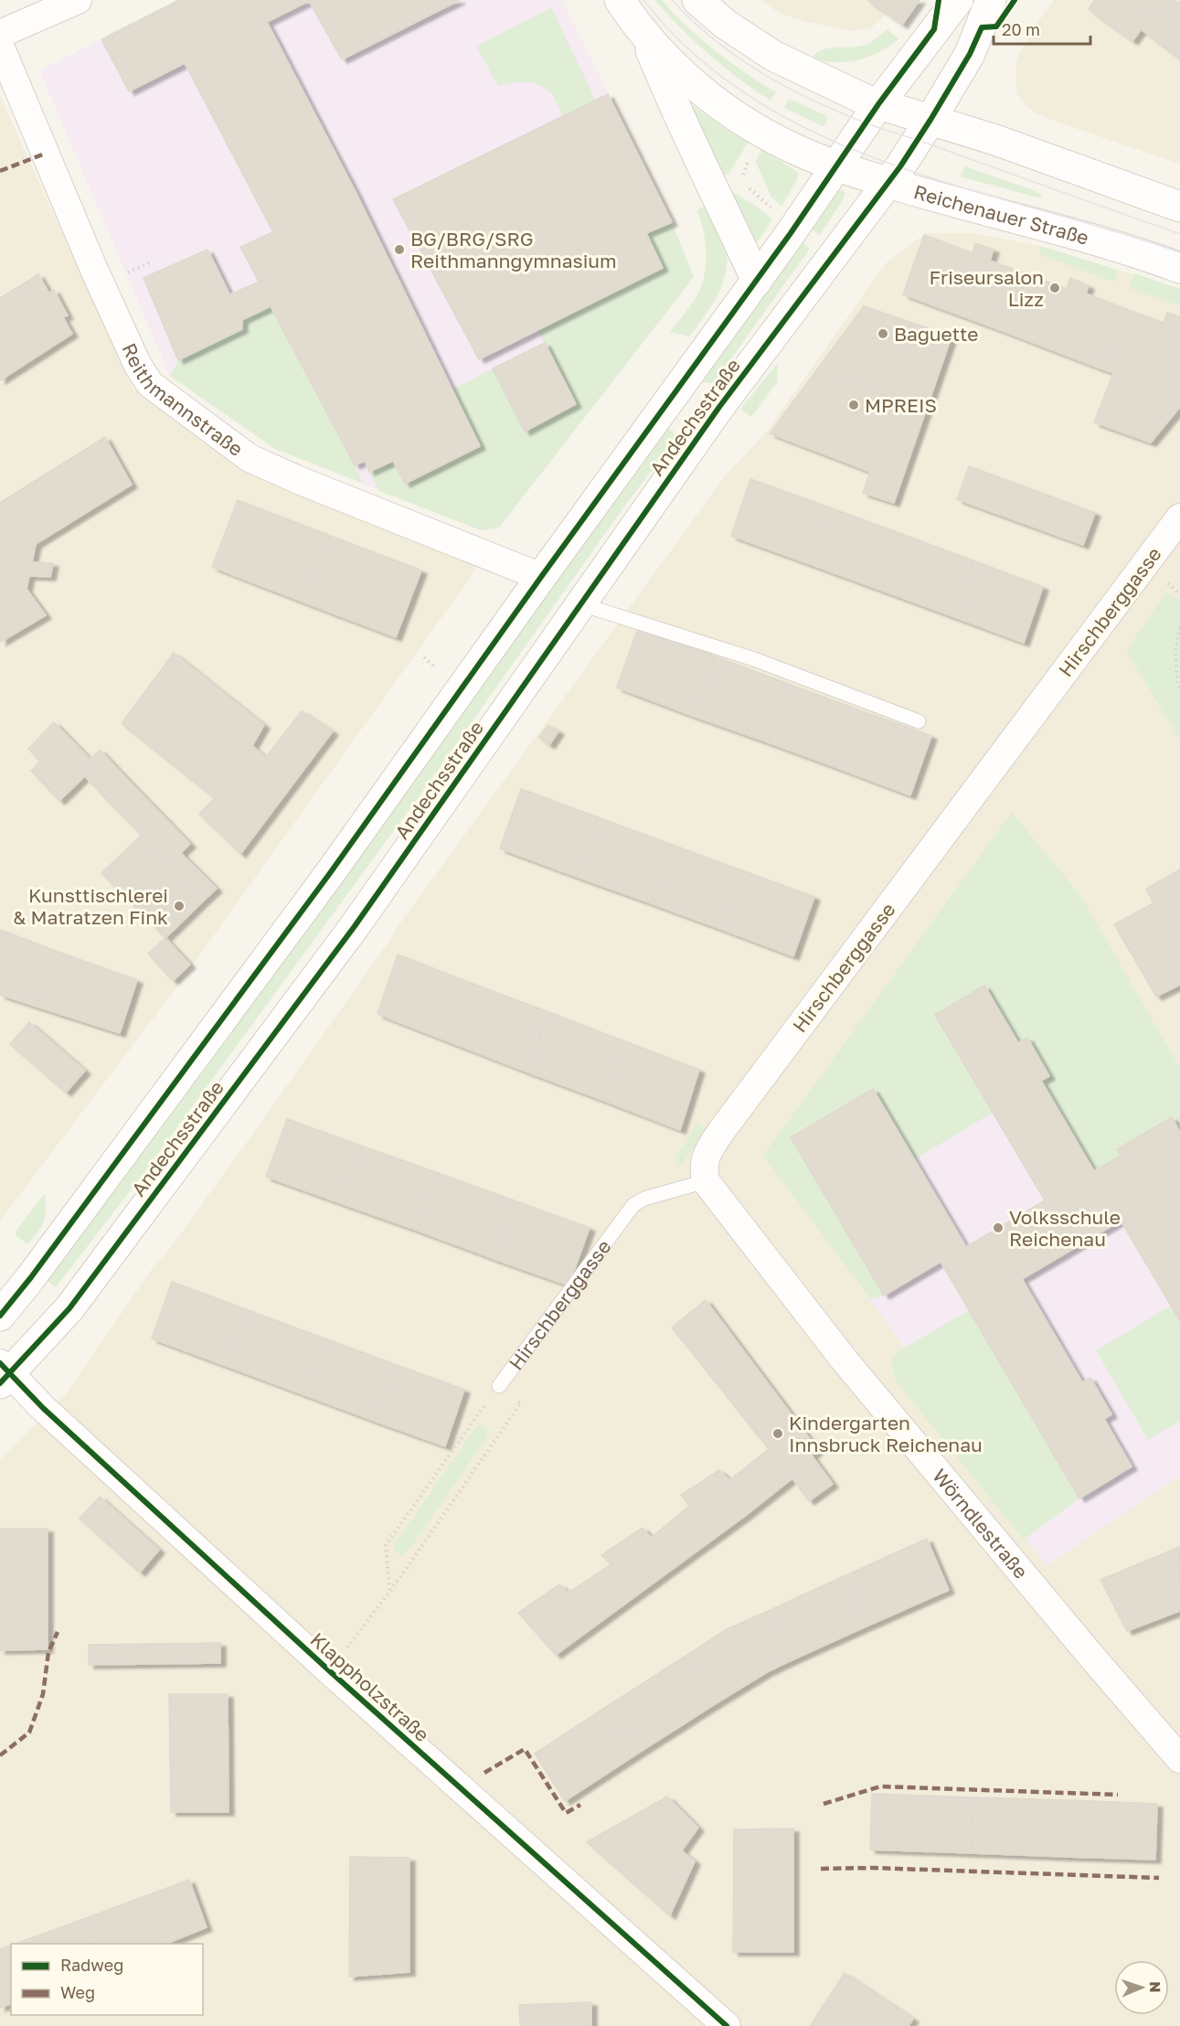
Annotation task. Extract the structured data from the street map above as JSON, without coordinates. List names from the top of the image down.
{
  "streets": {
    "street": [
      "Reichenauer Straße",
      "Reithmannstraße",
      "Andechsstraße",
      "Hirschberggasse",
      "Wörndlestraße",
      "Klappholzstraße"
    ]
  },
  "crossings": [
    ["Reichenauer Straße", "Andechsstraße"],
    ["Reithmannstraße", "Andechsstraße"],
    ["Andechsstraße", "Klappholzstraße"],
    ["Hirschberggasse", "Wörndlestraße"]
  ],
  "places": [
    "BG/BRG/SRG Reithmanngymnasium",
    "Friseursalon Lizz",
    "Baguette",
    "MPREIS",
    "Kunsttischlerei & Matratzen Fink",
    "Volksschule Reichenau",
    "Kindergarten Innsbruck Reichenau"
  ],
  "legend": ["Radweg", "Weg"],
  "scale_bar": "20 m",
  "north": "right"
}
